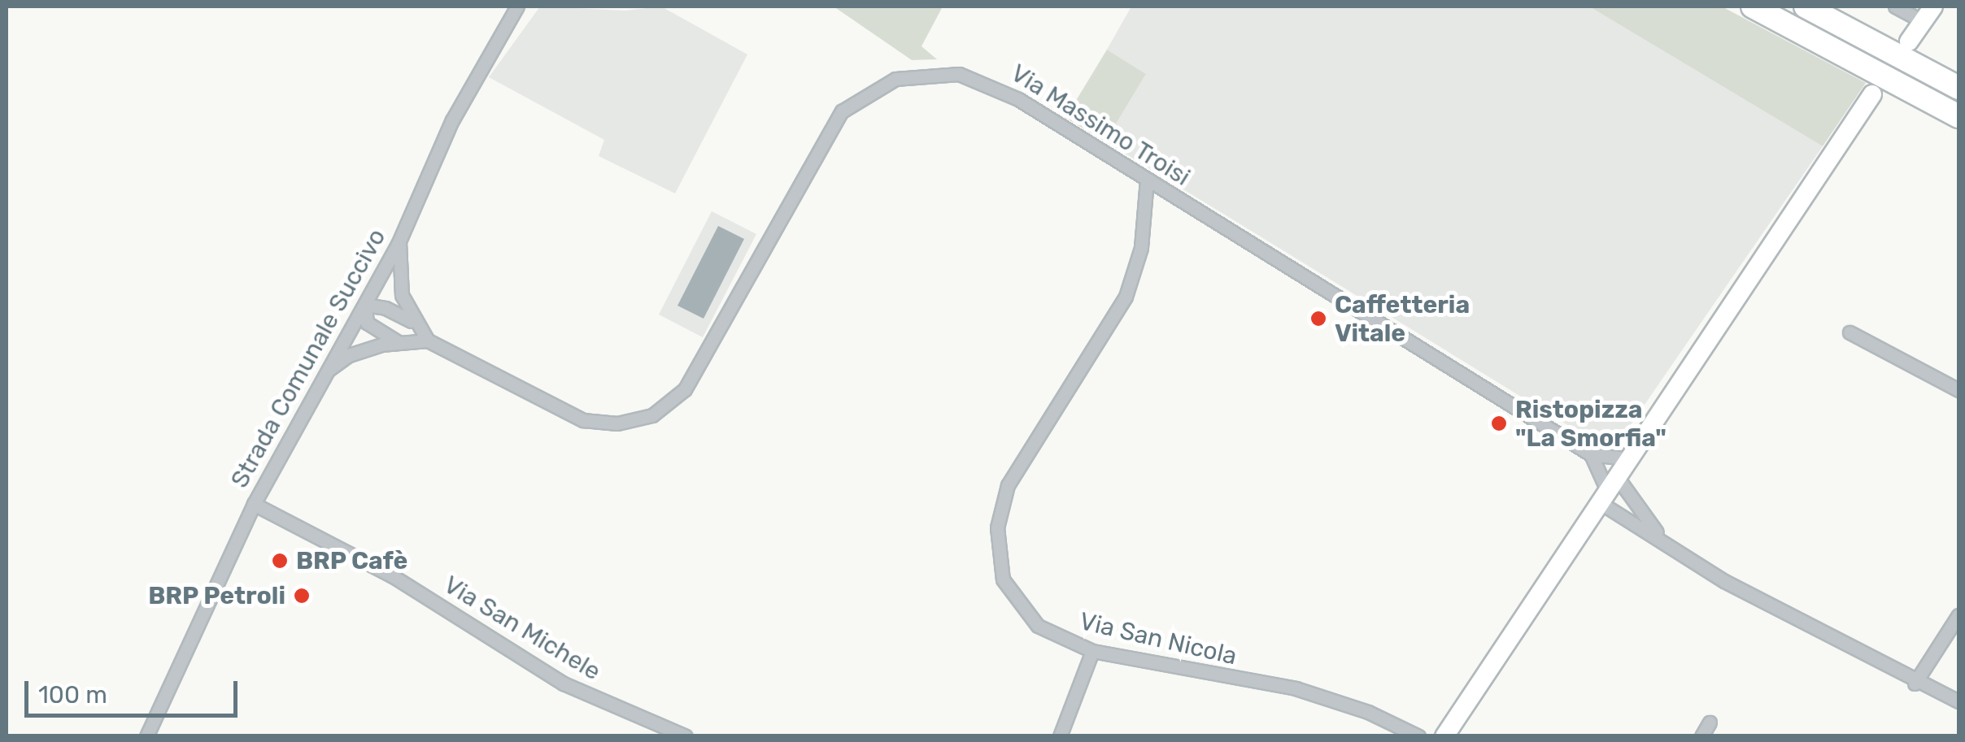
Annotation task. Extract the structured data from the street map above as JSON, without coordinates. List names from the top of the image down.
{
  "streets": {
    "street": [
      "Via Massimo Troisi",
      "Strada Comunale Succivo",
      "Via San Michele",
      "Via San Nicola"
    ]
  },
  "crossings": [
    ["Via Massimo Troisi", "Strada Comunale Succivo"],
    ["Via Massimo Troisi", "Via San Nicola"],
    ["Strada Comunale Succivo", "Via San Michele"]
  ],
  "places": [
    "Caffetteria Vitale",
    "Ristopizza \"La Smorfia\"",
    "BRP Cafè",
    "BRP Petroli"
  ],
  "scale_bar": "100 m"
}
